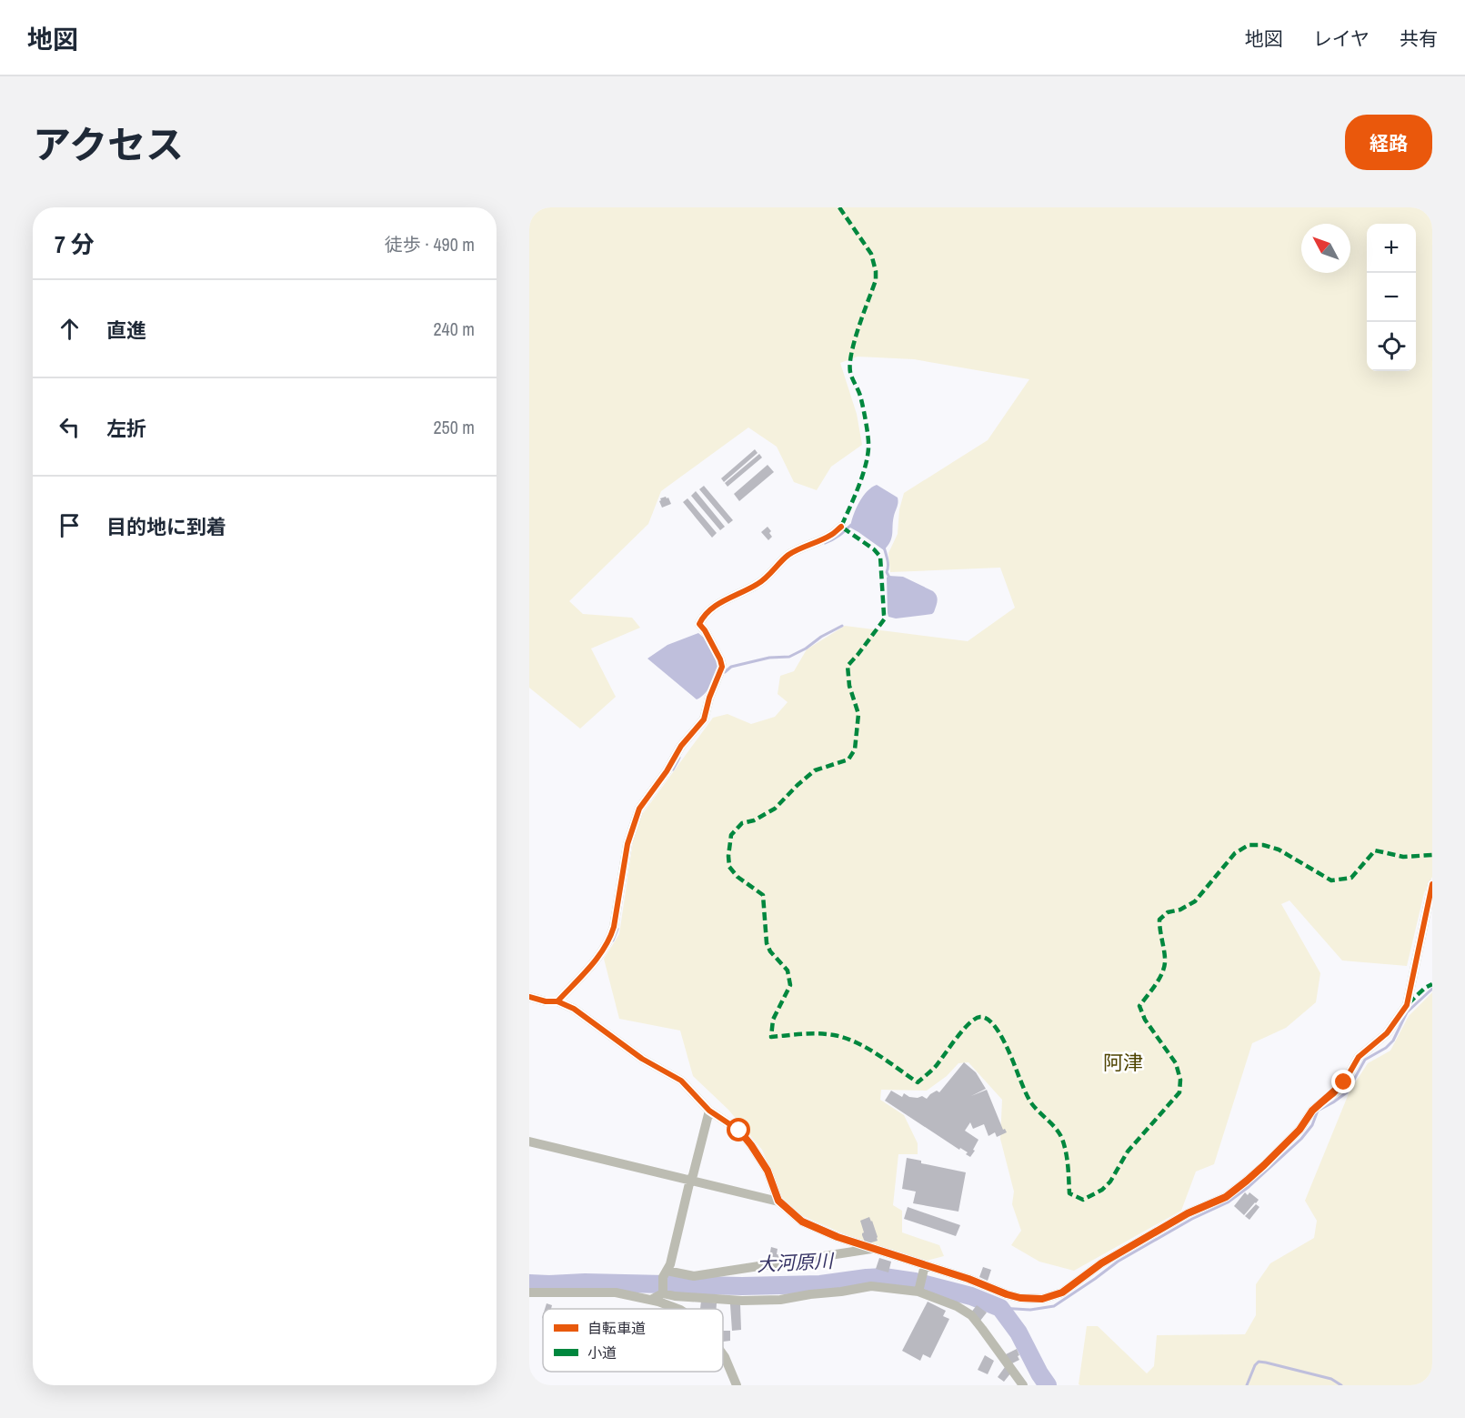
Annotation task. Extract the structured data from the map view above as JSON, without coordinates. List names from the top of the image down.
{
  "districts": ["阿津"],
  "water": ["大河原川"],
  "legend": ["自転車道", "小道"],
  "north": "top left",
  "page": {
    "header": "地図",
    "nav": ["地図", "レイヤ", "共有"],
    "title": "アクセス",
    "buttons": "経路",
    "heading": ["7 分", "徒歩 · 490 m"],
    "map_buttons": ["+", "−"],
    "list": [
      ["直進", "240 m"],
      ["左折", "250 m"],
      "目的地に到着"
    ]
  }
}
